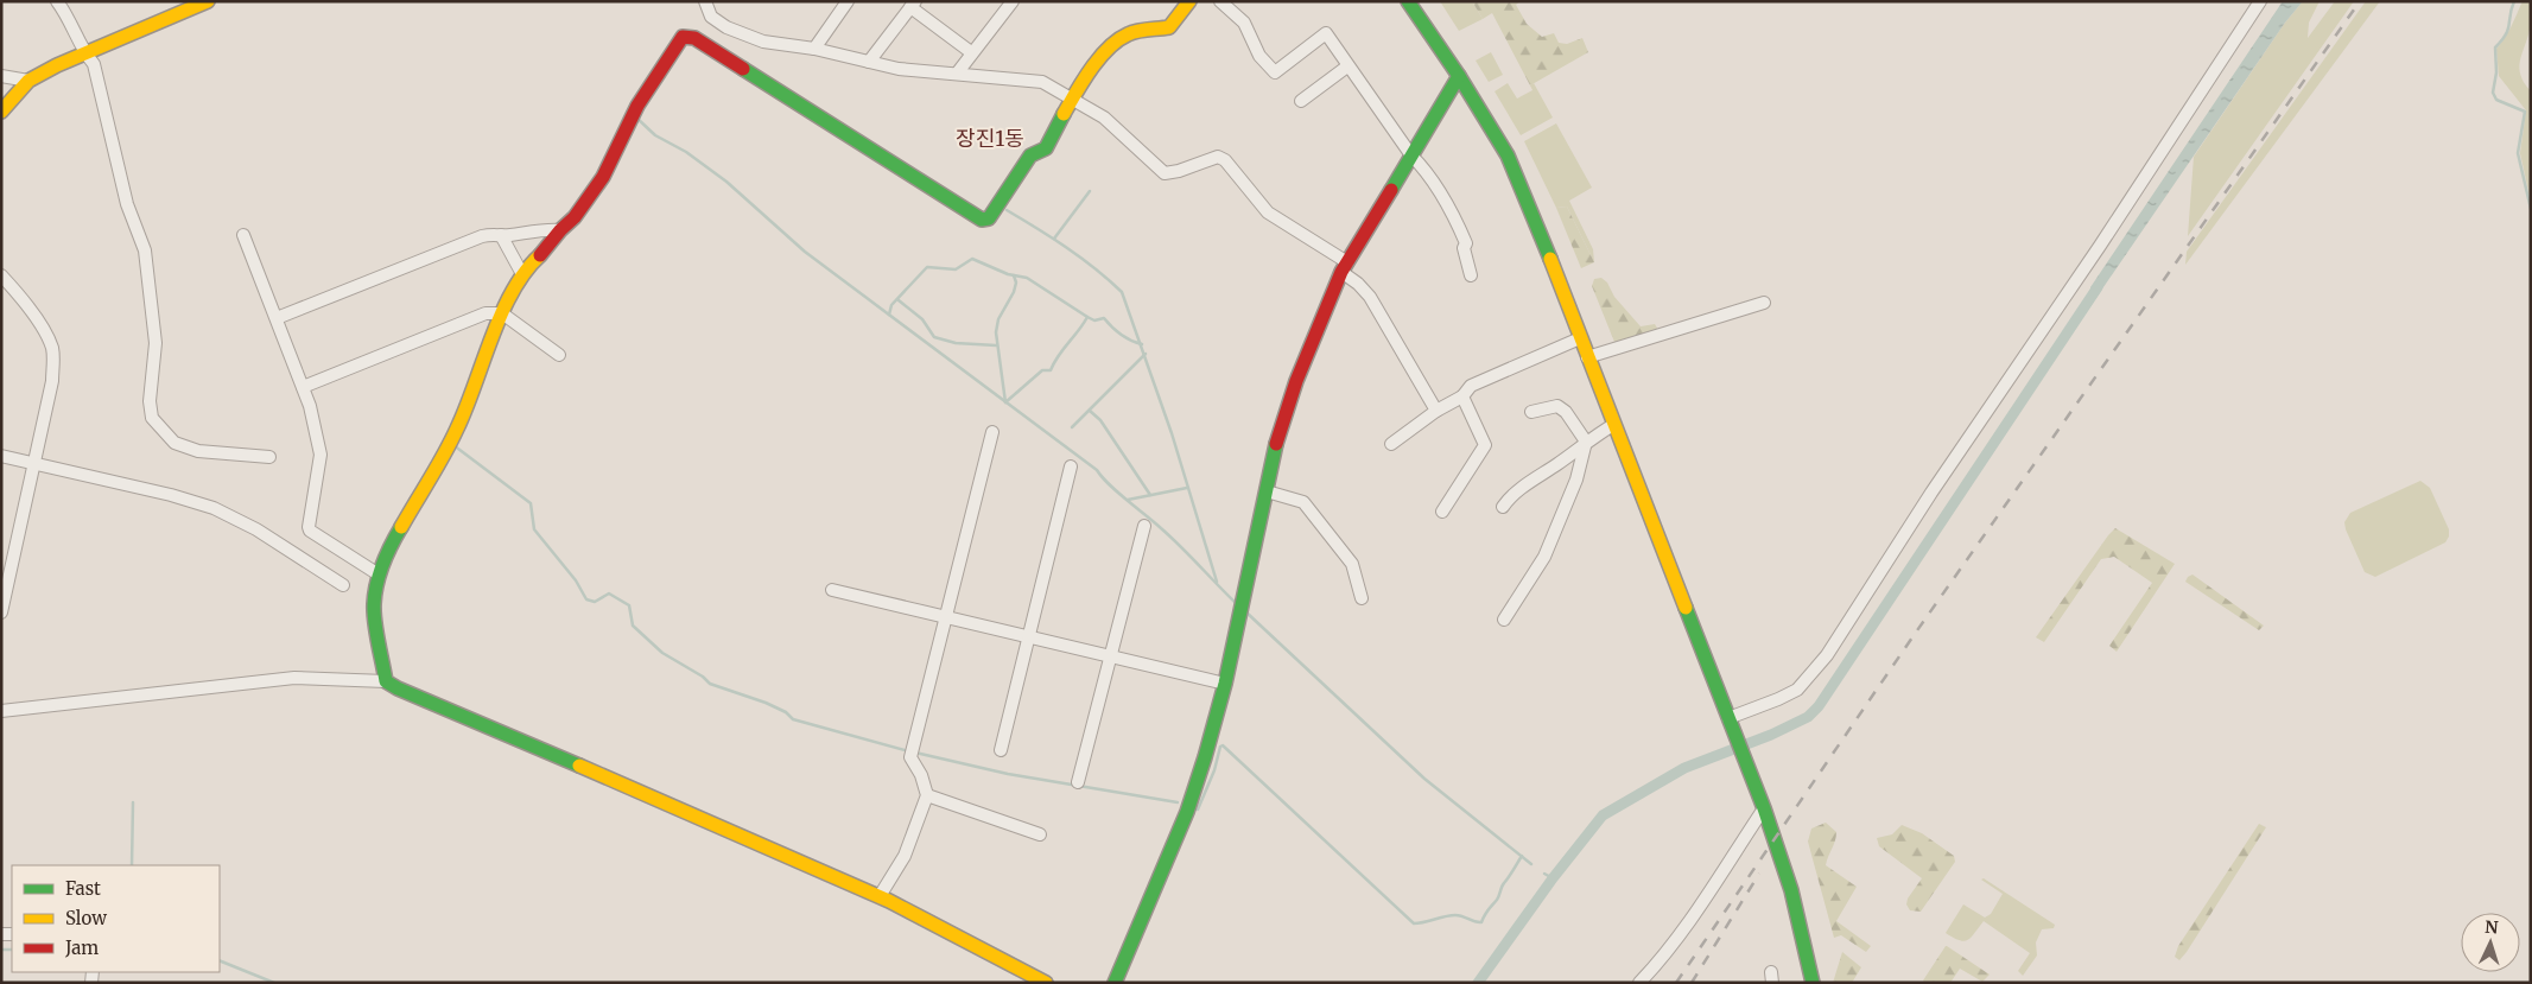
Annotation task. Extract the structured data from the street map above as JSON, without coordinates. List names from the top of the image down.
{
  "districts": ["장진1동"],
  "legend": ["Fast", "Slow", "Jam"],
  "north": "top"
}
